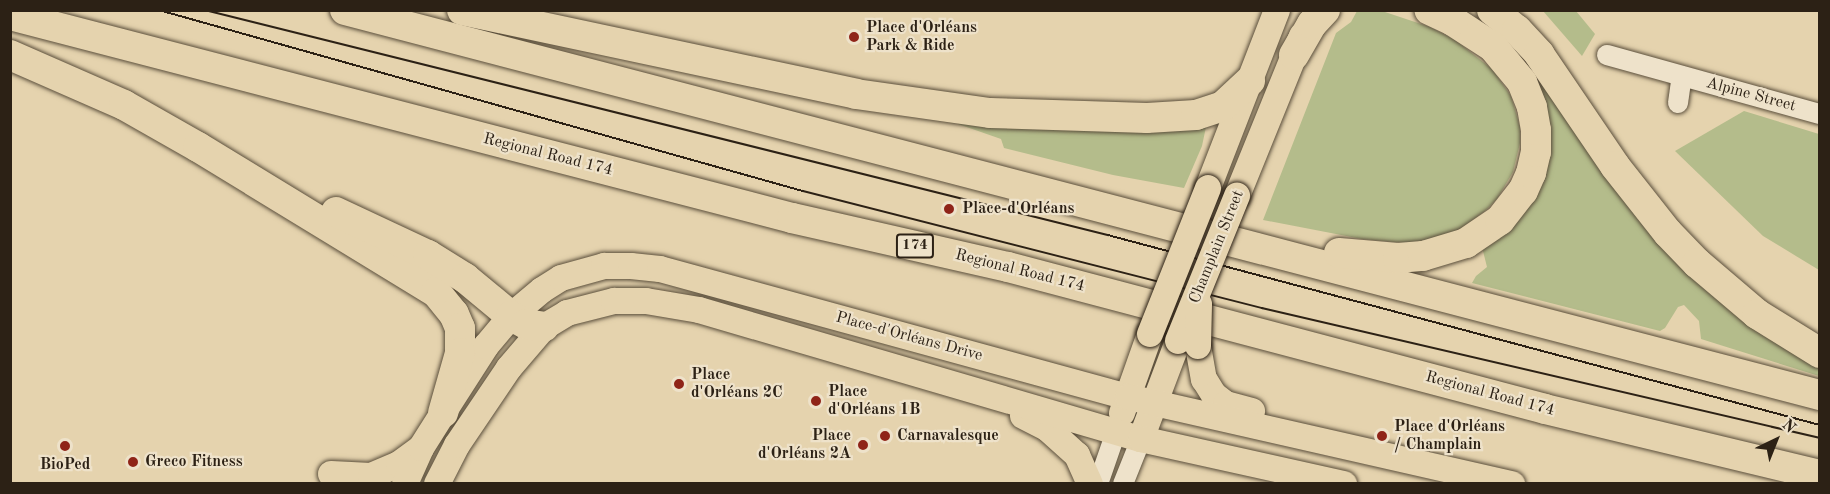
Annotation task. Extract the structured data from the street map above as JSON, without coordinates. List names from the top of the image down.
{
  "streets": {
    "highway": ["Regional Road 174", "174"],
    "main road": ["Champlain Street", "Place-d'Orléans Drive"],
    "street": ["Alpine Street"]
  },
  "crossings": [
    ["Champlain Street", "Place-d'Orléans Drive"]
  ],
  "places": [
    "Place d'Orléans Park & Ride",
    "Place-d'Orléans",
    "Place d'Orléans 2C",
    "Place d'Orléans 1B",
    "Carnavalesque",
    "Place d'Orléans / Champlain",
    "Place d'Orléans 2A",
    "BioPed",
    "Greco Fitness"
  ],
  "north": "top right"
}
